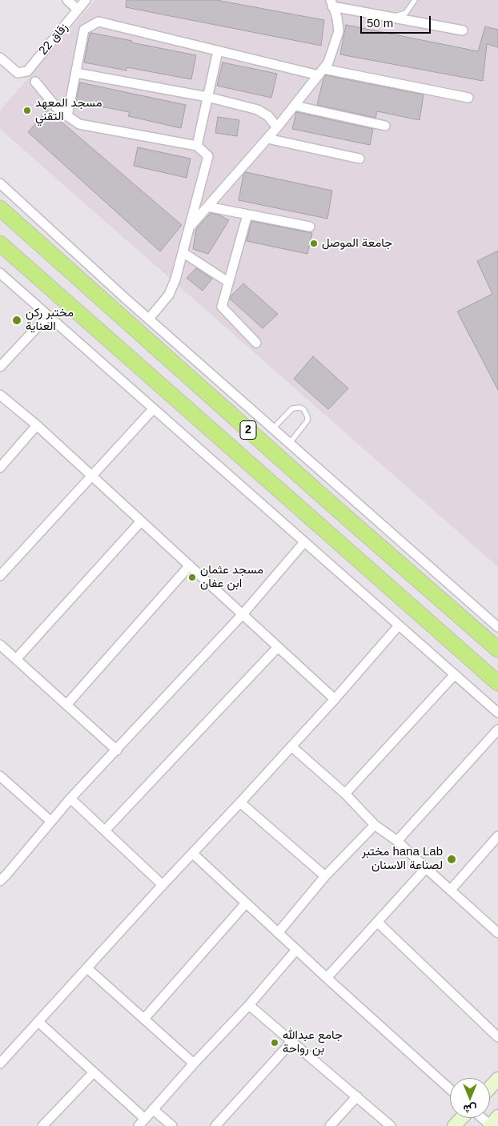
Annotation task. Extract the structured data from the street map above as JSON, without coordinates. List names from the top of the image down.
{
  "streets": {
    "highway": ["2"],
    "street": ["زقاق 22"]
  },
  "places": [
    "مسجد المعهد التقني",
    "جامعة الموصل",
    "مختبر ركن العناية",
    "مسجد عثمان ابن عفان",
    "مختبر hana Lab لصناعة الاسنان",
    "جامع عبدالله بن رواحة"
  ],
  "scale_bar": "50 m",
  "north": "bottom"
}
